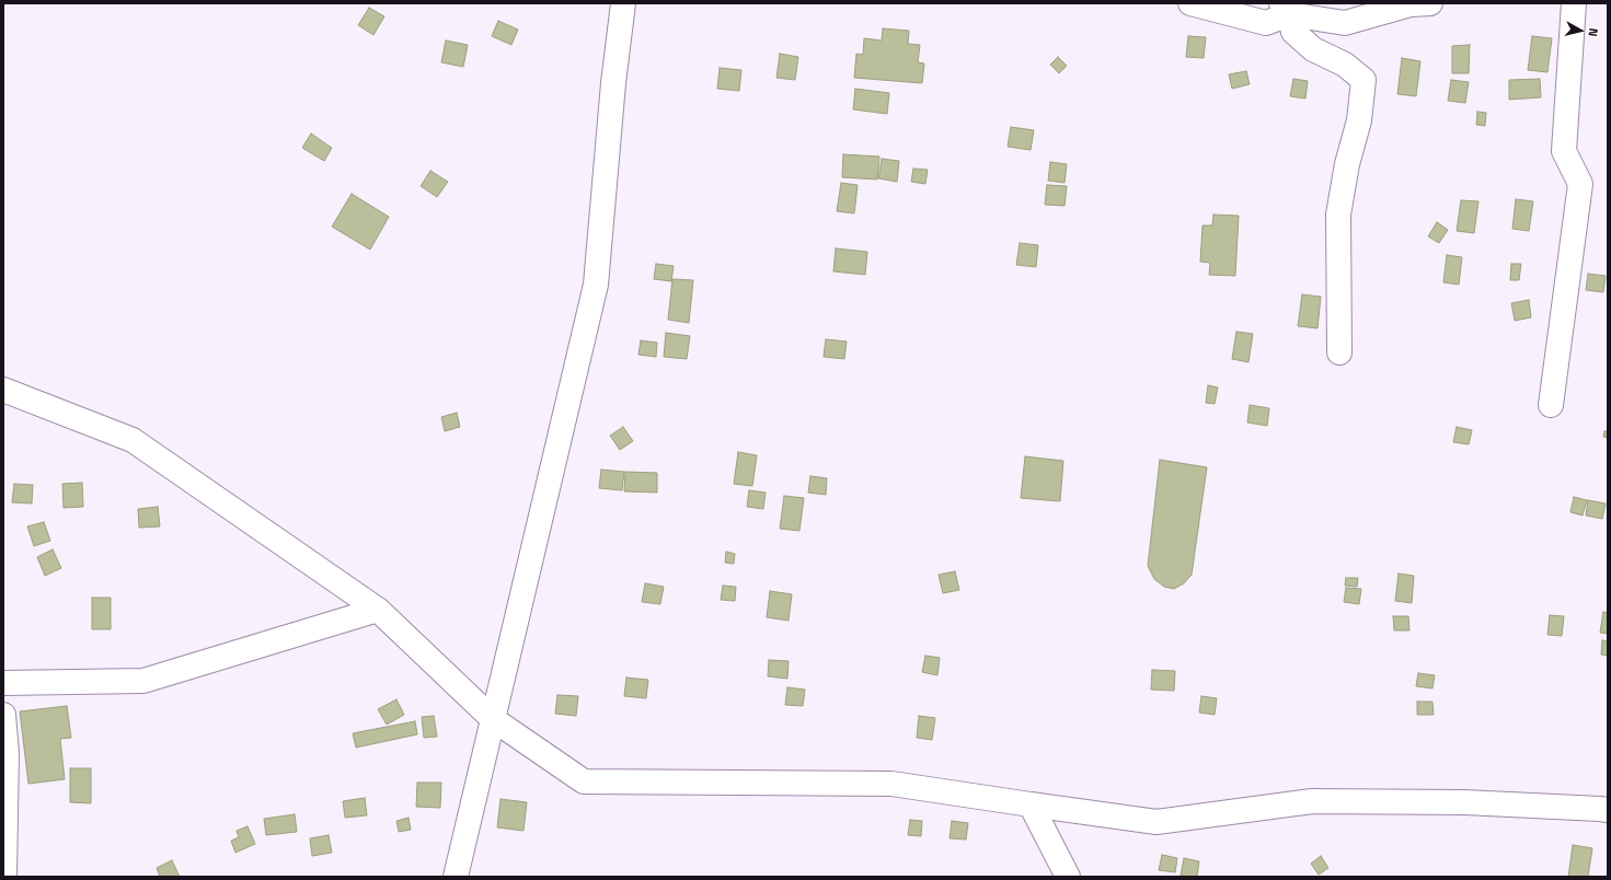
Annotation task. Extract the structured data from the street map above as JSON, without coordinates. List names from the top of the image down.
{
  "north": "right"
}
